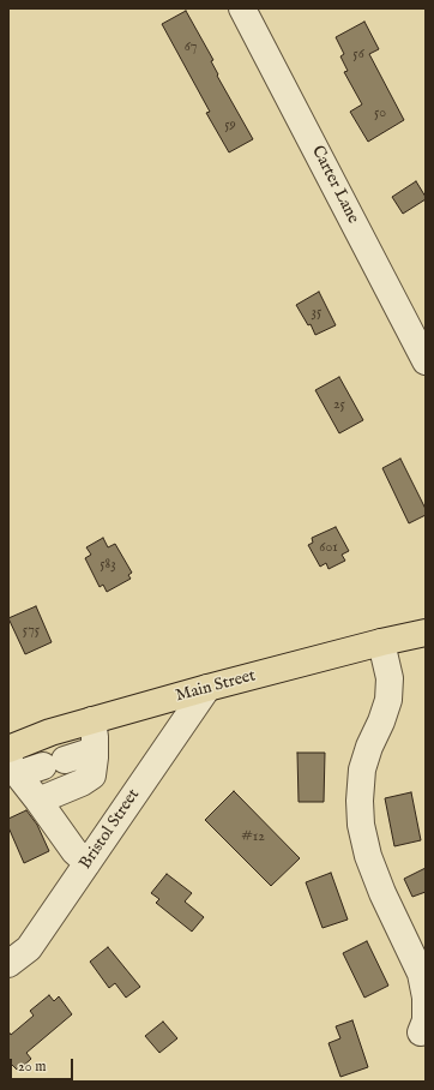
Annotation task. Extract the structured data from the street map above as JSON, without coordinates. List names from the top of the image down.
{
  "streets": {
    "highway": ["Main Street"],
    "street": ["Carter Lane", "Bristol Street"]
  },
  "crossings": [
    ["Main Street", "Bristol Street"]
  ],
  "house_numbers": [
    "67",
    "56",
    "50",
    "59",
    "35",
    "25",
    "601",
    "583",
    "575",
    "#12"
  ],
  "scale_bar": "20 m"
}
